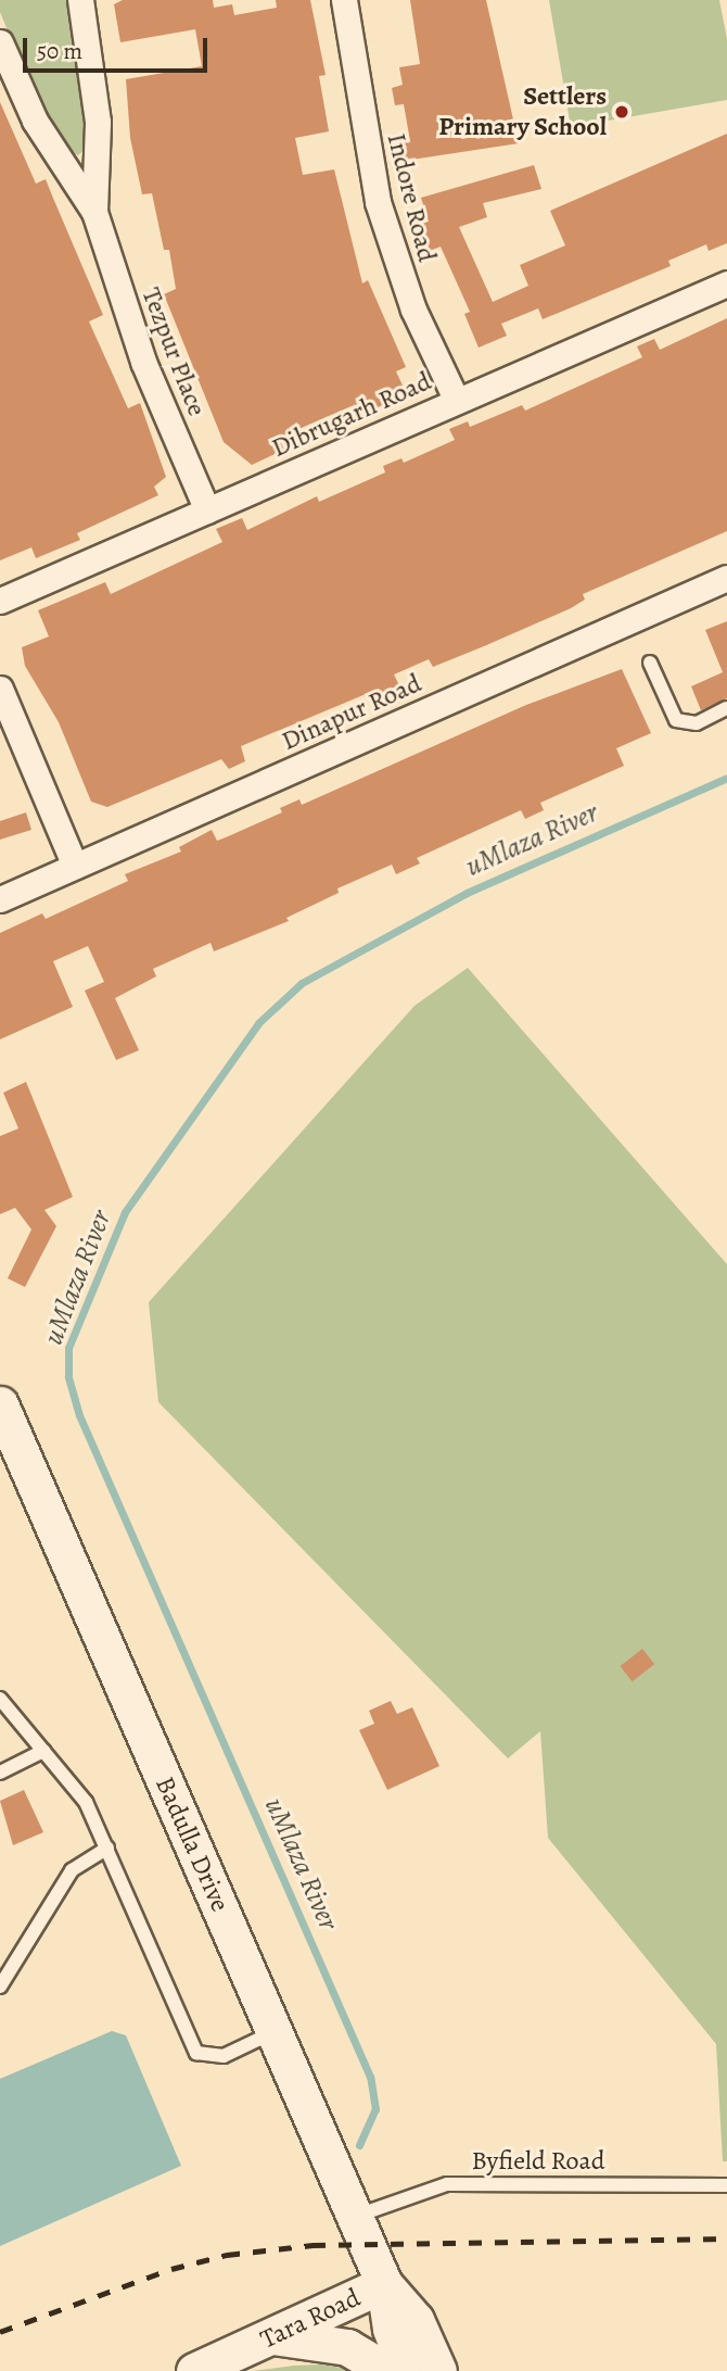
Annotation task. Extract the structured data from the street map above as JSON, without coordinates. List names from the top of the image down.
{
  "streets": {
    "street": [
      "Indore Road",
      "Tezpur Place",
      "Dibrugarh Road",
      "Dinapur Road",
      "Badulla Drive",
      "Tara Road"
    ],
    "lane": ["Byfield Road"]
  },
  "crossings": [
    ["Indore Road", "Dibrugarh Road"],
    ["Tezpur Place", "Dibrugarh Road"],
    ["Badulla Drive", "Byfield Road"],
    ["Badulla Drive", "Tara Road"]
  ],
  "water": ["uMlaza River"],
  "places": ["Settlers Primary School"],
  "scale_bar": "50 m"
}
